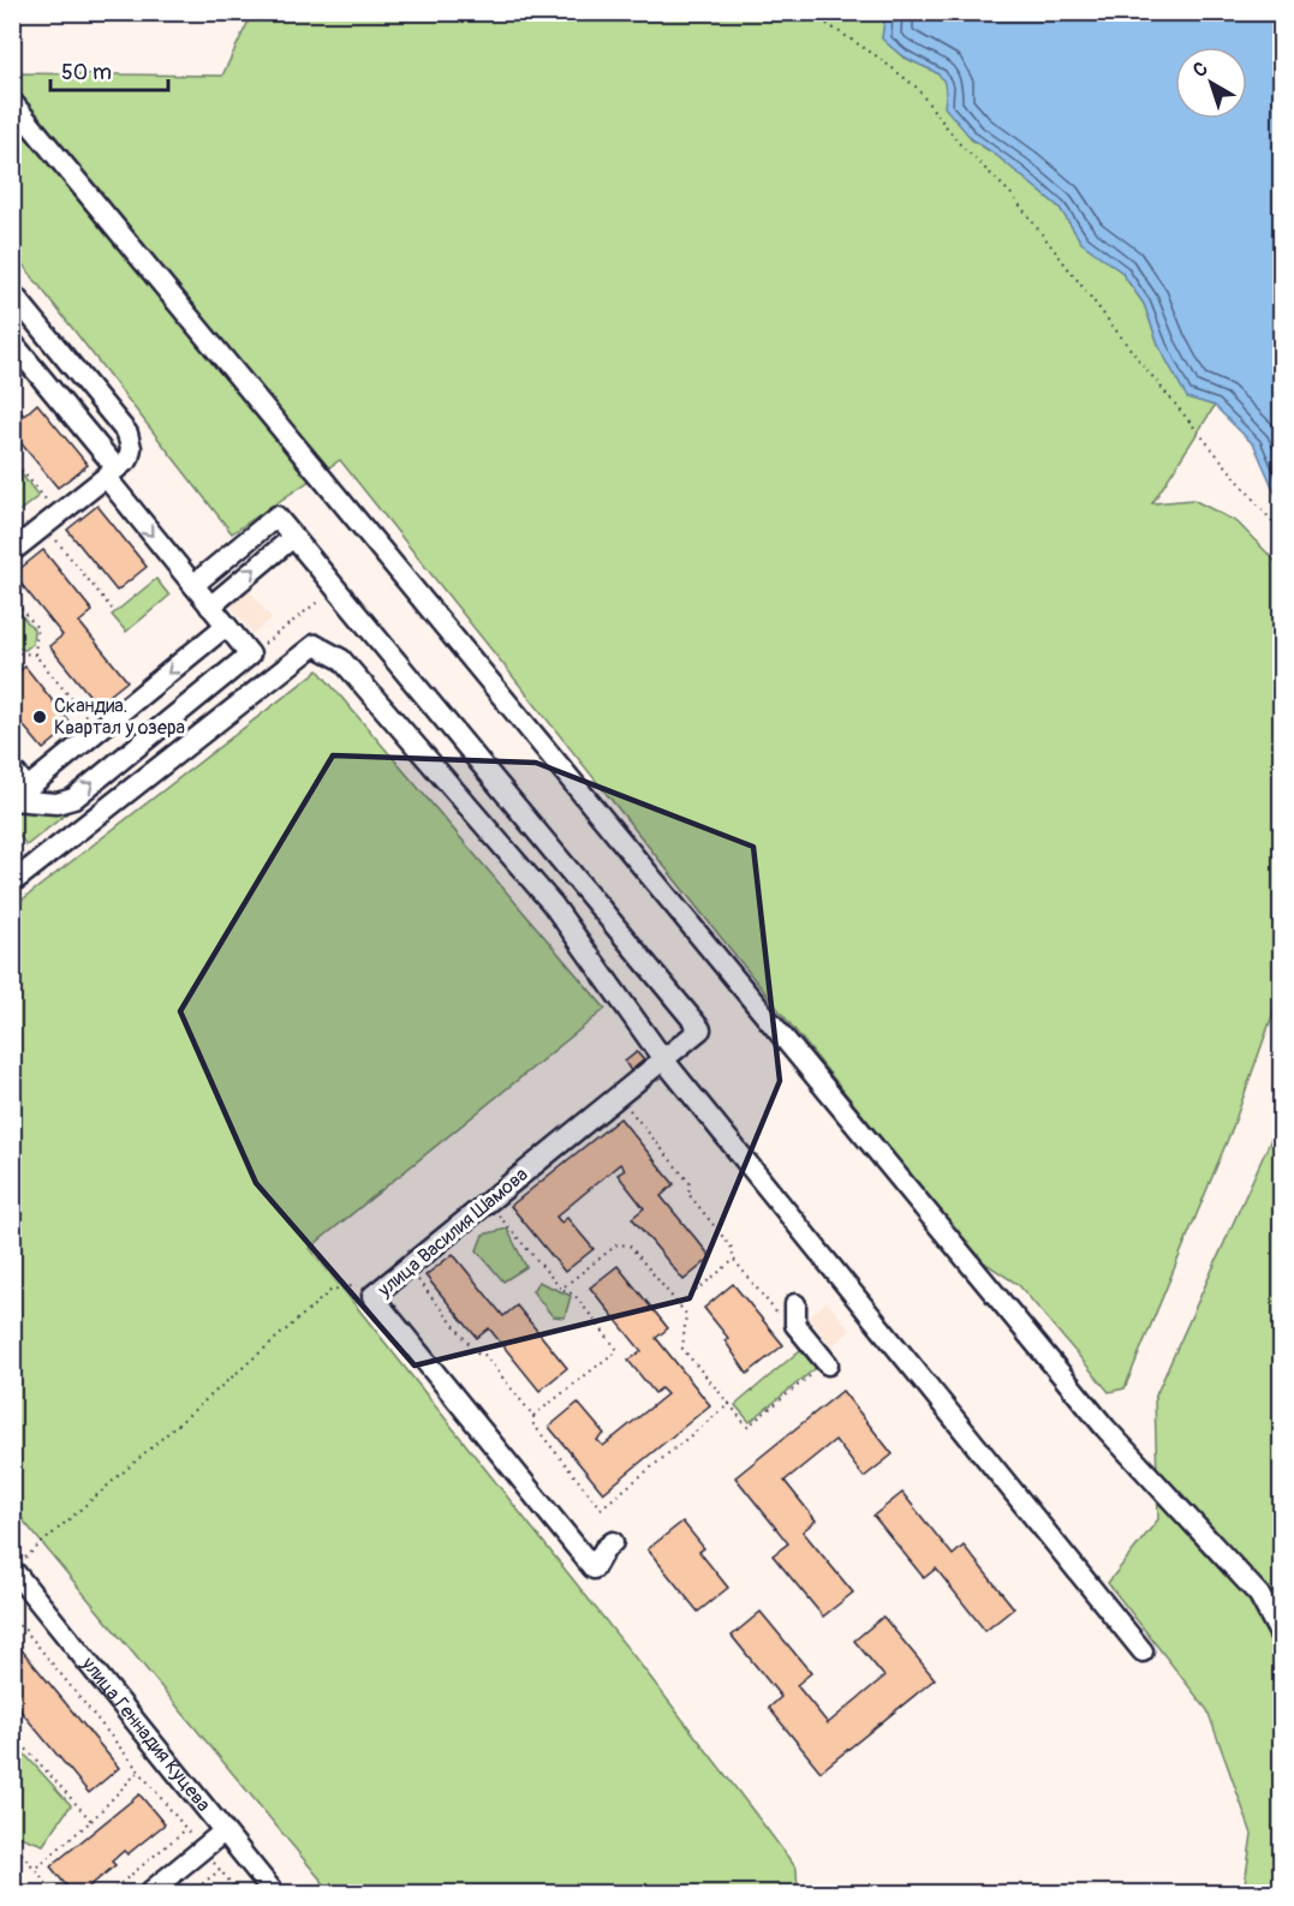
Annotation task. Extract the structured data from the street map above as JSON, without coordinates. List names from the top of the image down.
{
  "streets": {
    "street": ["улица Василия Шамова", "улица Геннадия Куцева"]
  },
  "places": ["Скандиа. Квартал у озера"],
  "scale_bar": "50 m",
  "north": "top left"
}
